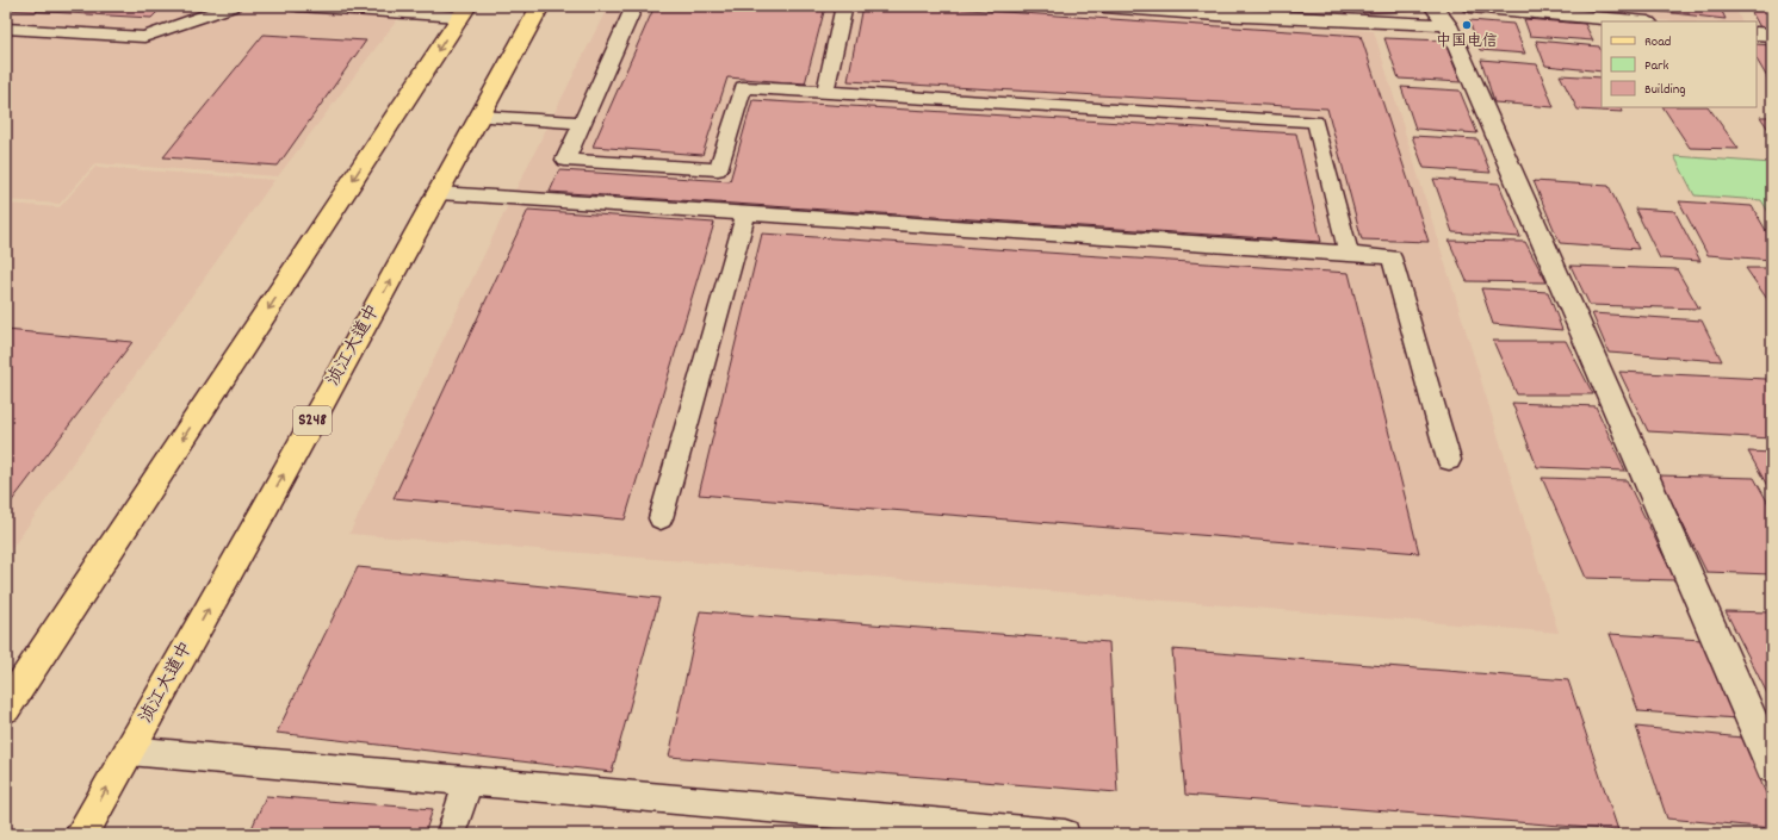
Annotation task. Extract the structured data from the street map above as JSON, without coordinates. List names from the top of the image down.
{
  "streets": {
    "main road": ["浈江大道中", "S248"]
  },
  "places": ["中国电信"],
  "legend": ["Road", "Park", "Building"]
}
